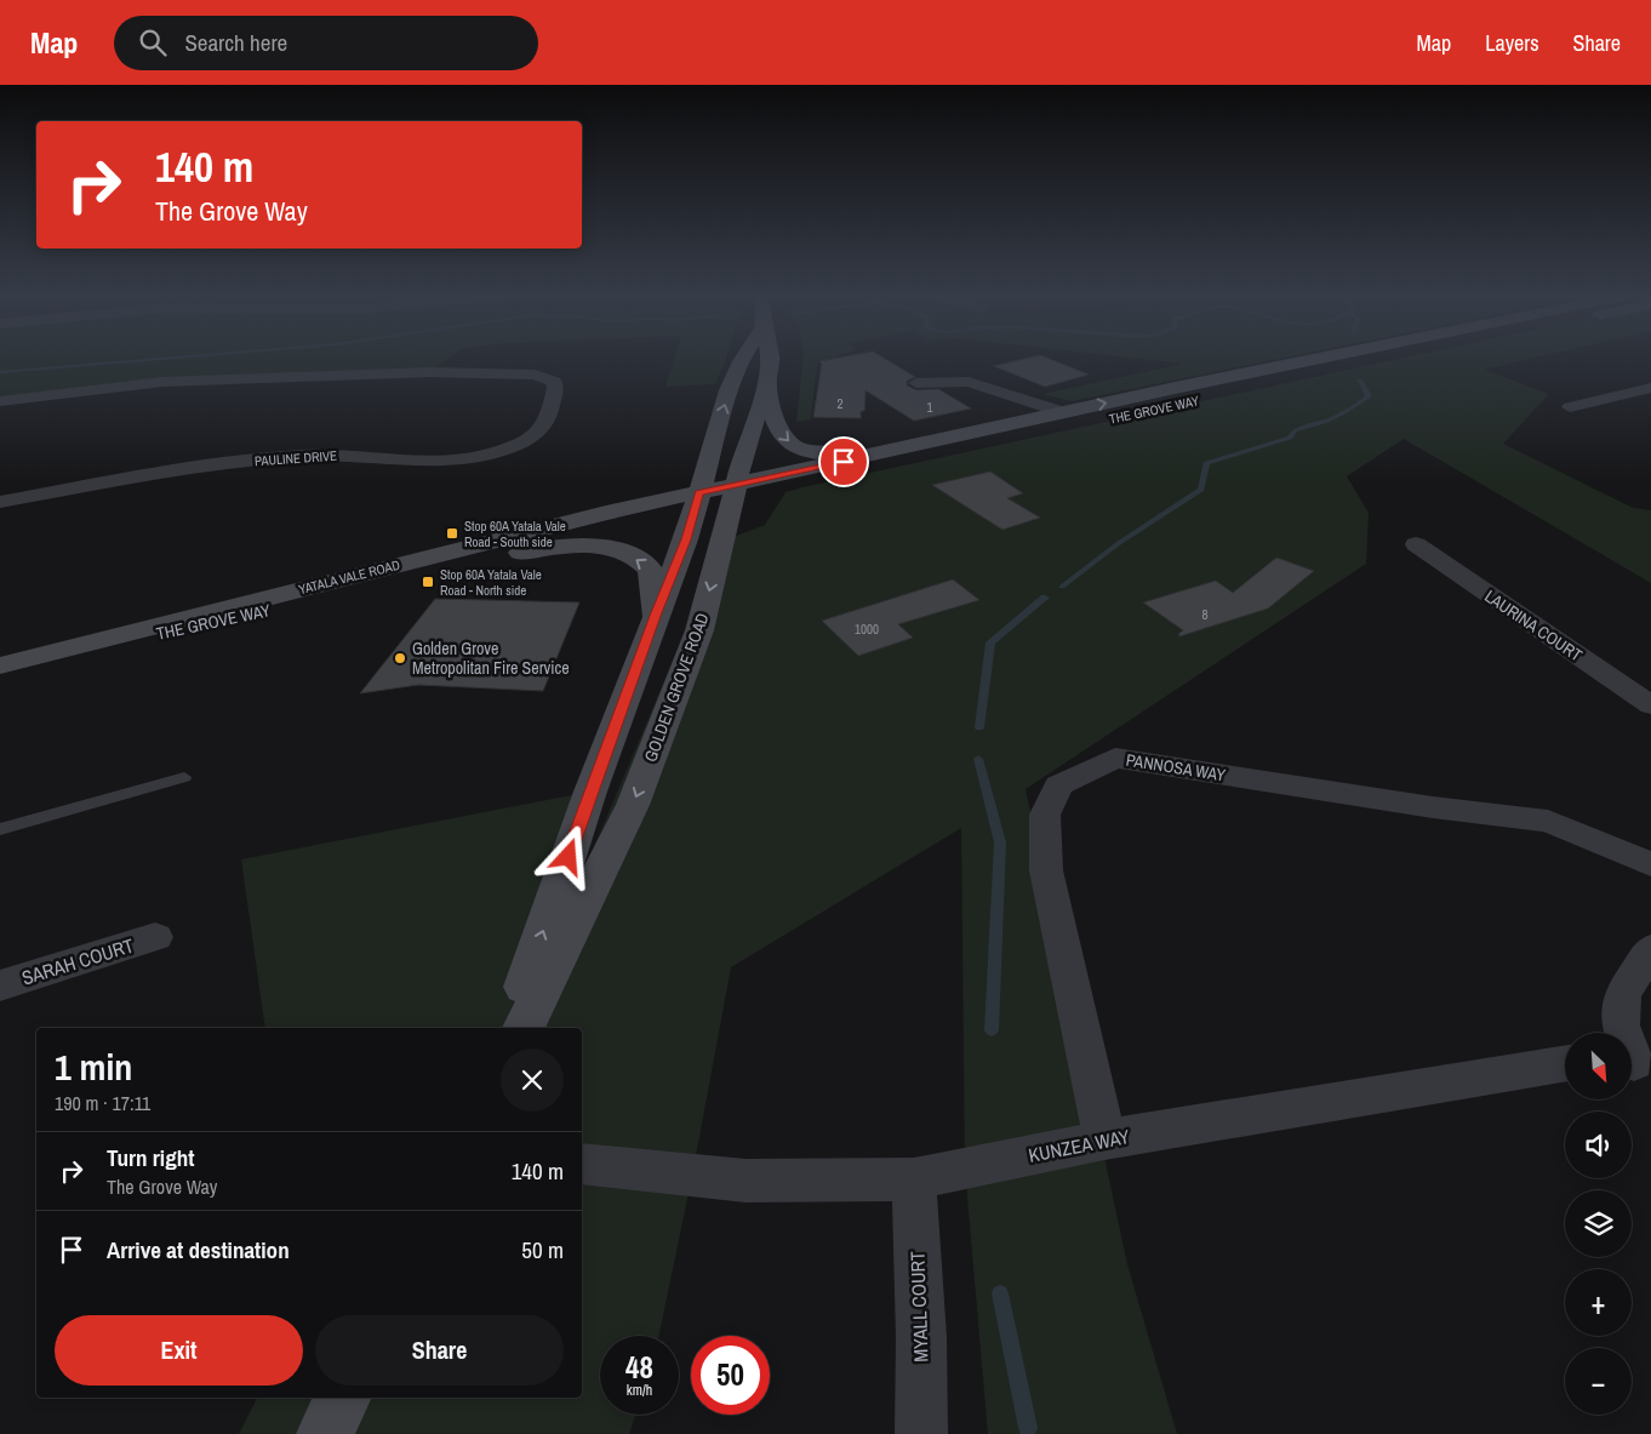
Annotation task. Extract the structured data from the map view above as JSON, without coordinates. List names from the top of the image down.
{
  "streets": {
    "main road": ["THE GROVE WAY", "YATALA VALE ROAD", "GOLDEN GROVE ROAD"],
    "street": [
      "PAULINE DRIVE",
      "LAURINA COURT",
      "PANNOSA WAY",
      "SARAH COURT",
      "KUNZEA WAY",
      "MYALL COURT"
    ]
  },
  "crossings": [
    ["THE GROVE WAY", "YATALA VALE ROAD"],
    ["THE GROVE WAY", "GOLDEN GROVE ROAD"],
    ["PANNOSA WAY", "KUNZEA WAY"],
    ["KUNZEA WAY", "MYALL COURT"]
  ],
  "places": {
    "transit": ["Stop 60A Yatala Vale Road - South side", "Stop 60A Yatala Vale Road - North side"],
    "other": ["Golden Grove Metropolitan Fire Service"]
  },
  "house_numbers": [
    "2",
    "1",
    "8",
    "1000"
  ],
  "north": "bottom right",
  "page": {
    "header": "Map",
    "search": "Search here",
    "nav": ["Map", "Layers", "Share"],
    "turn": ["140 m", "The Grove Way"],
    "heading": ["1 min", "190 m · 17:11"],
    "map_buttons": ["+", "−"],
    "list": [
      {
        "name": "Turn right",
        "note": "The Grove Way",
        "value": "140 m"
      },
      {
        "name": "Arrive at destination",
        "value": "50 m"
      }
    ],
    "buttons": ["Exit", "Share"],
    "speed": "48 km/h",
    "limit": "50"
  }
}
